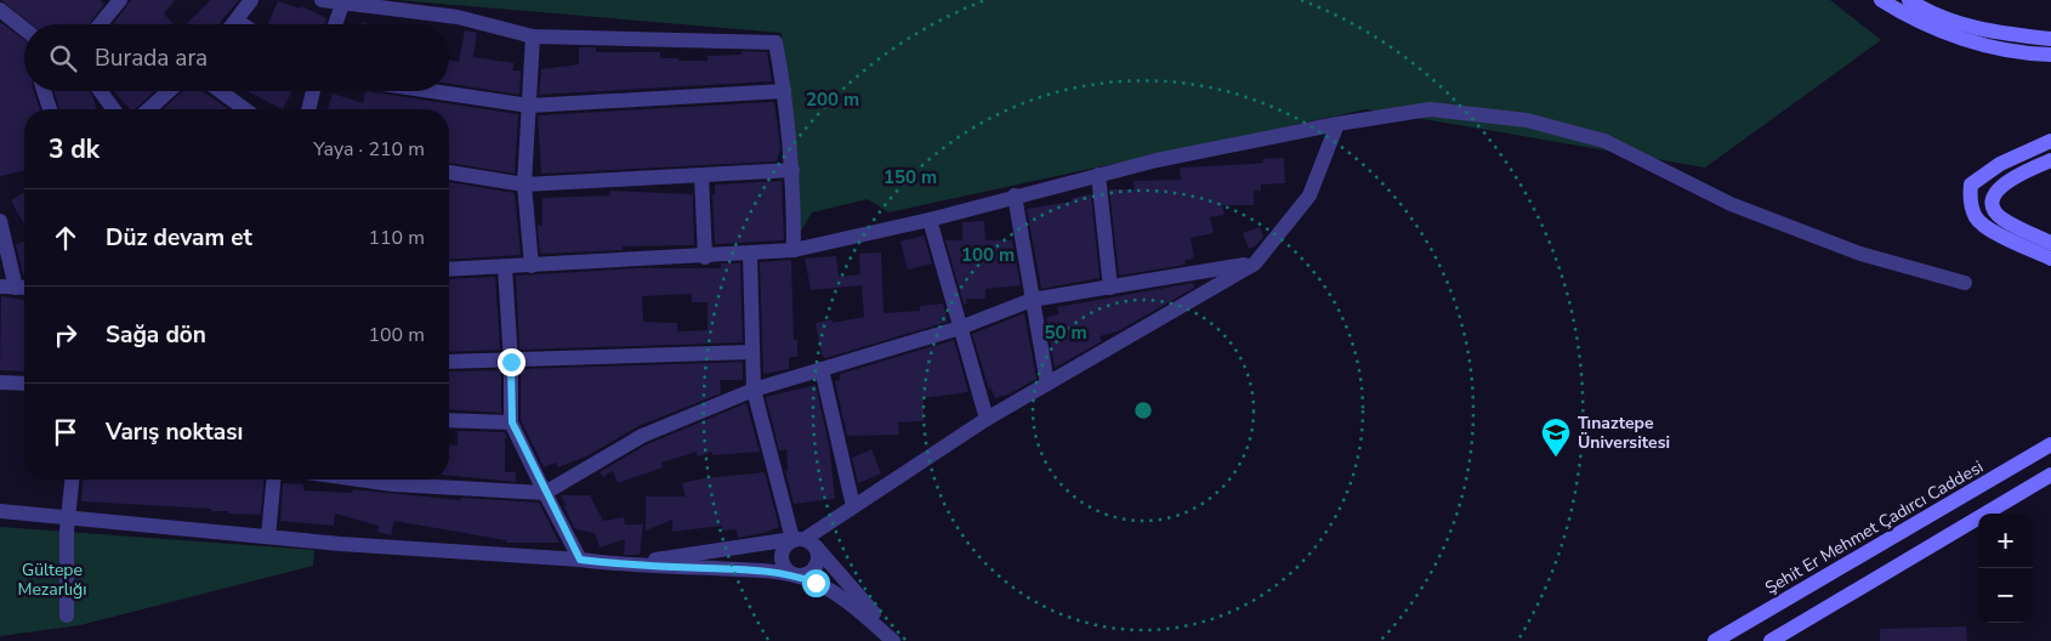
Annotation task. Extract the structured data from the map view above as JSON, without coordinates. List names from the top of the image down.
{
  "streets": {
    "main road": ["Şehit Er Mehmet Çadırcı Caddesi"]
  },
  "parks": ["Gültepe Mezarlığı"],
  "places": {
    "school or university": ["Tınaztepe Üniversitesi"]
  },
  "page": {
    "search": "Burada ara",
    "heading": ["3 dk", "Yaya · 210 m"],
    "list": [
      ["Düz devam et", "110 m"],
      ["Sağa dön", "100 m"],
      "Varış noktası"
    ],
    "map_buttons": ["+", "−"]
  },
  "rings": [
    "200 m",
    "150 m",
    "100 m",
    "50 m"
  ]
}
